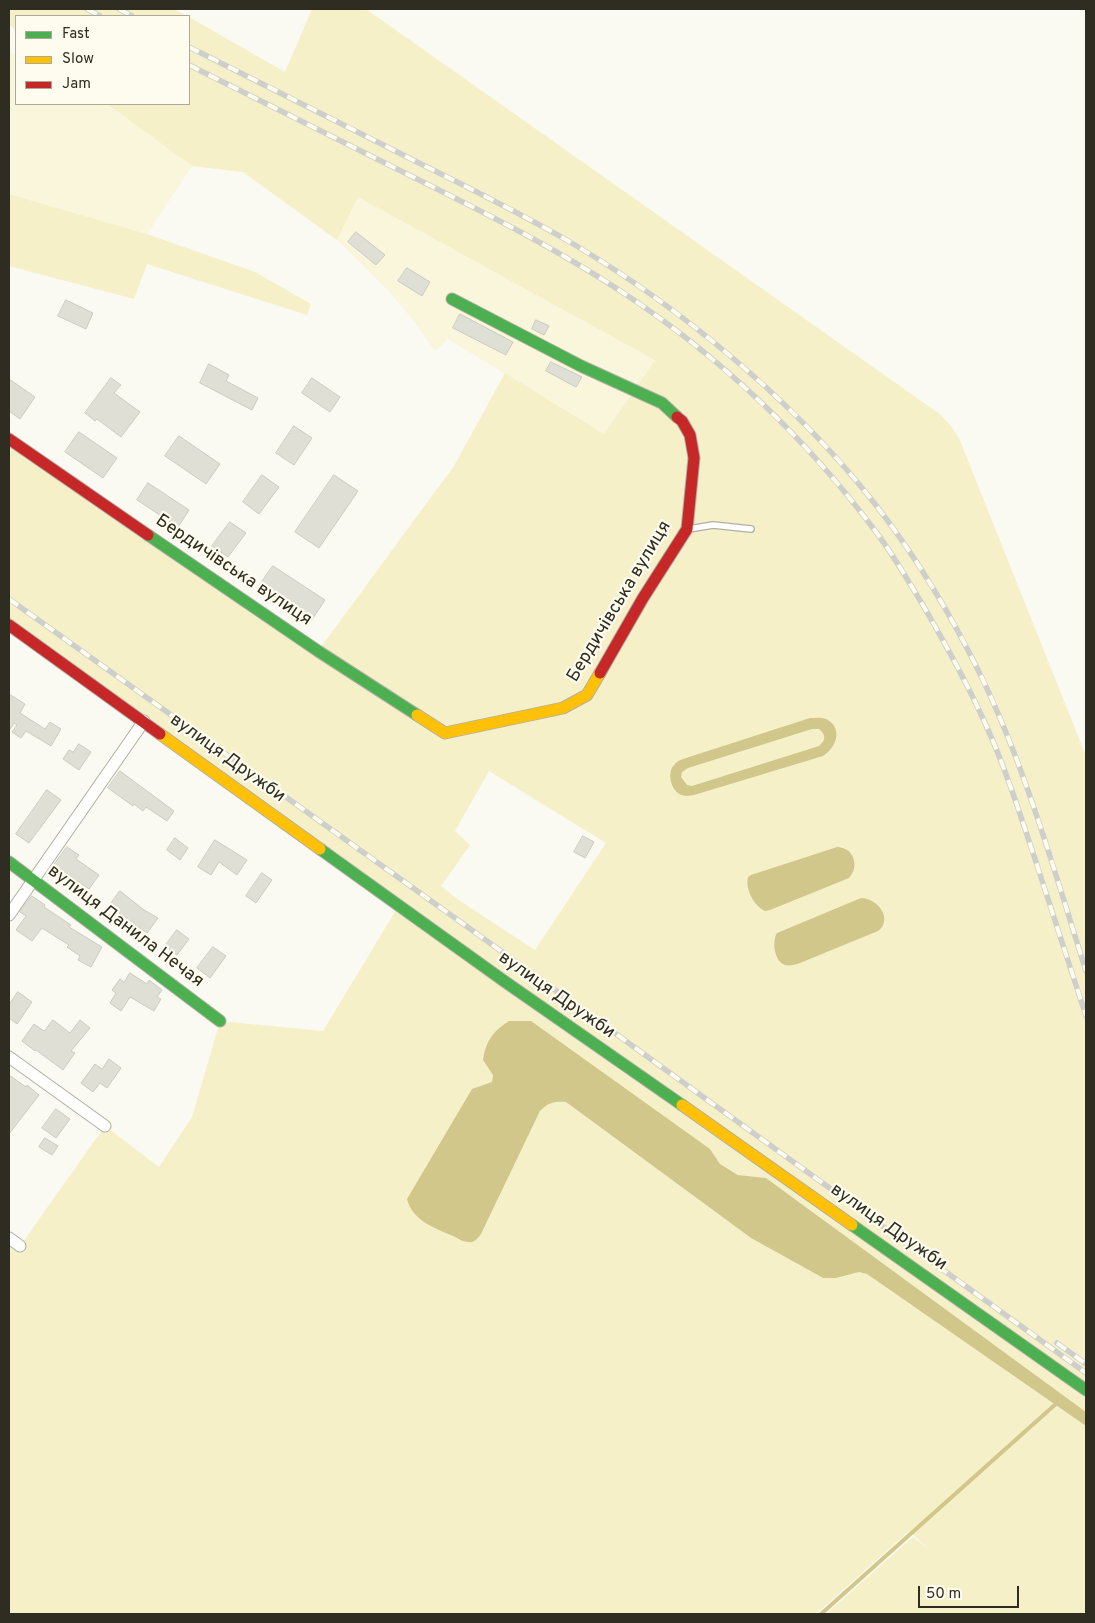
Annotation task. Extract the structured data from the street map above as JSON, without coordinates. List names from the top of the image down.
{
  "streets": {
    "street": ["Бердичівська вулиця", "вулиця Дружби", "вулиця Данила Нечая"]
  },
  "legend": ["Fast", "Slow", "Jam"],
  "scale_bar": "50 m"
}
